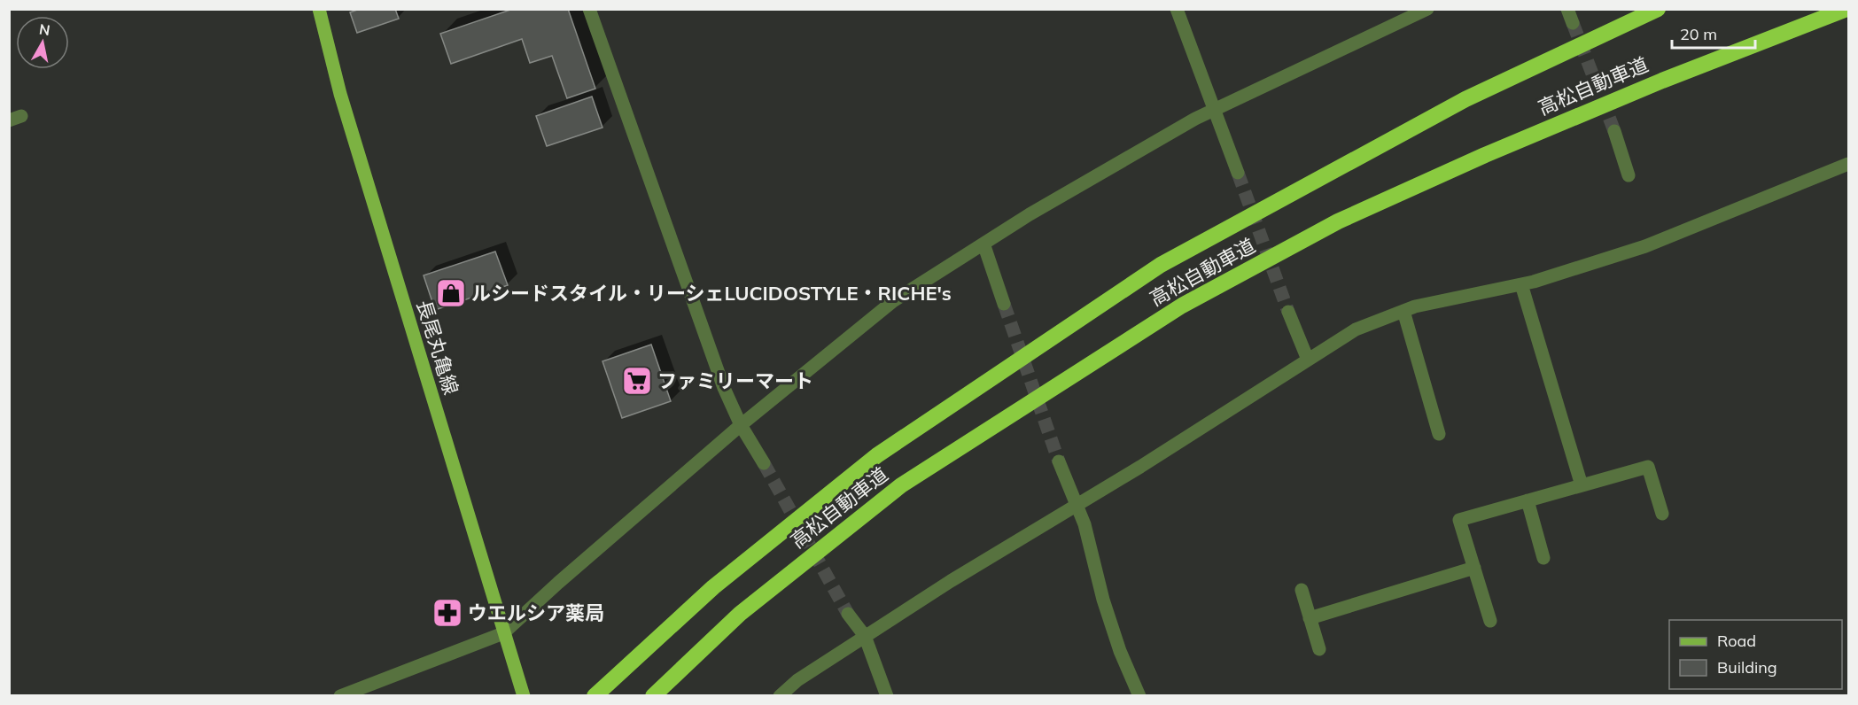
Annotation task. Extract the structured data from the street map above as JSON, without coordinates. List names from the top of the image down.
{
  "streets": {
    "highway": ["高松自動車道"],
    "main road": ["長尾丸亀線"]
  },
  "places": {
    "shop": ["ルシードスタイル・リーシェLUCIDOSTYLE・RICHE's"],
    "supermarket": ["ファミリーマート"],
    "pharmacy": ["ウエルシア薬局"]
  },
  "legend": ["Road", "Building"],
  "scale_bar": "20 m",
  "north": "top"
}
